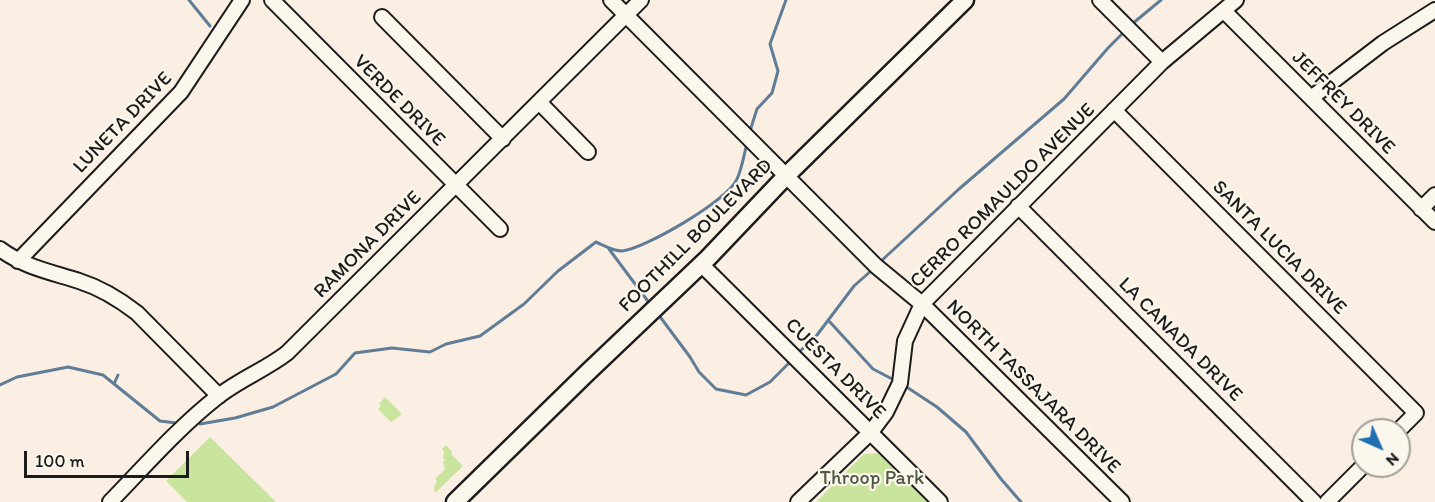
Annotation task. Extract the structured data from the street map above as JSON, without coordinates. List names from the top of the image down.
{
  "streets": {
    "street": [
      "VERDE DRIVE",
      "JEFFREY DRIVE",
      "LUNETA DRIVE",
      "CERRO ROMAULDO AVENUE",
      "FOOTHILL BOULEVARD",
      "RAMONA DRIVE",
      "SANTA LUCIA DRIVE",
      "LA CANADA DRIVE",
      "CUESTA DRIVE",
      "NORTH TASSAJARA DRIVE"
    ]
  },
  "crossings": [
    ["VERDE DRIVE", "RAMONA DRIVE"],
    ["JEFFREY DRIVE", "CERRO ROMAULDO AVENUE"],
    ["CERRO ROMAULDO AVENUE", "SANTA LUCIA DRIVE"],
    ["CERRO ROMAULDO AVENUE", "LA CANADA DRIVE"],
    ["CERRO ROMAULDO AVENUE", "CUESTA DRIVE"],
    ["CERRO ROMAULDO AVENUE", "NORTH TASSAJARA DRIVE"],
    ["FOOTHILL BOULEVARD", "CUESTA DRIVE"],
    ["FOOTHILL BOULEVARD", "NORTH TASSAJARA DRIVE"],
    ["RAMONA DRIVE", "NORTH TASSAJARA DRIVE"]
  ],
  "parks": ["Throop Park"],
  "scale_bar": "100 m",
  "north": "bottom right"
}
